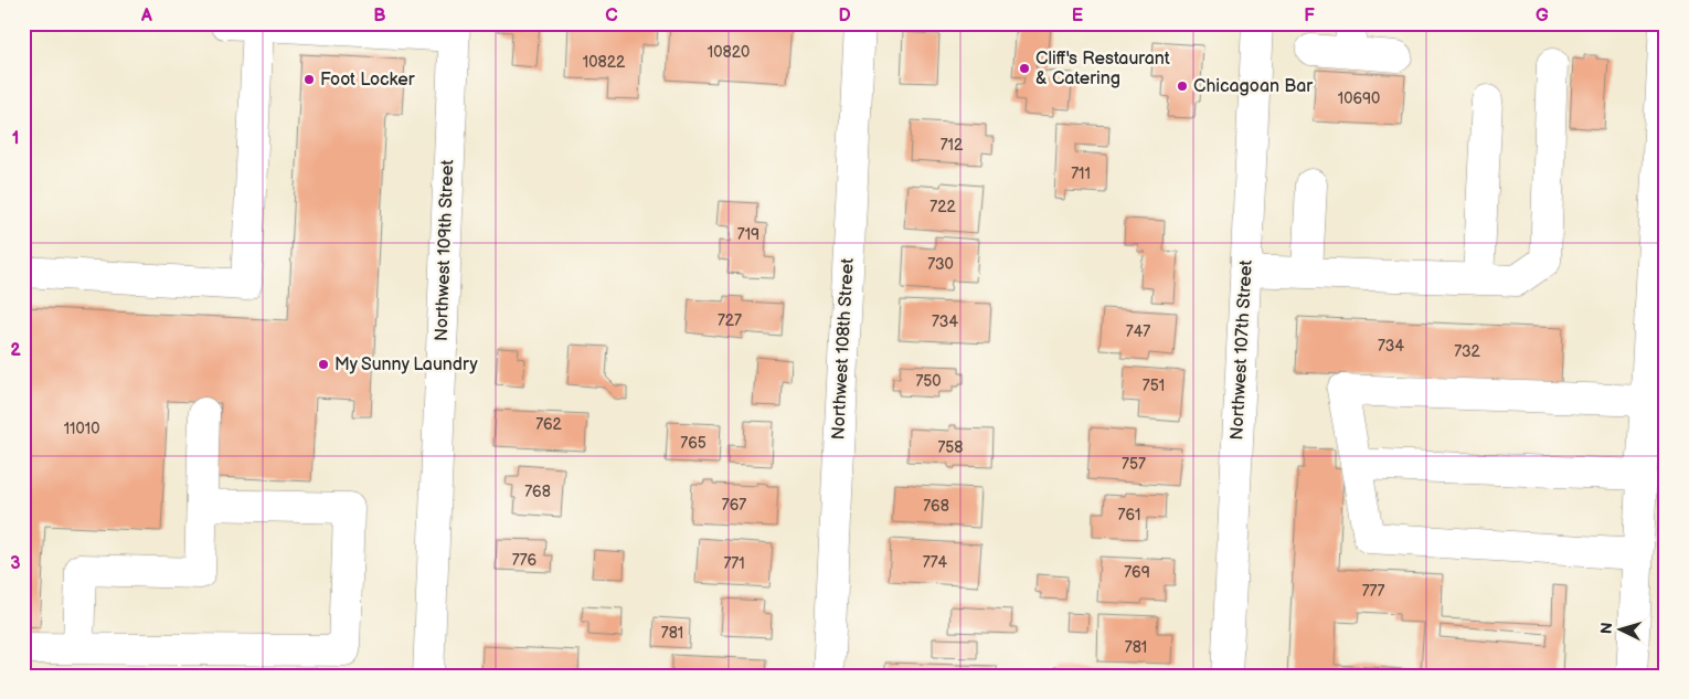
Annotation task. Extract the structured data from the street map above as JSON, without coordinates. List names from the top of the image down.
{
  "streets": {
    "street": ["Northwest 109th Street", "Northwest 108th Street", "Northwest 107th Street"]
  },
  "places": [
    "Cliff's Restaurant & Catering",
    "Foot Locker",
    "Chicagoan Bar",
    "My Sunny Laundry"
  ],
  "house_numbers": [
    "10820",
    "10822",
    "10690",
    "712",
    "711",
    "722",
    "719",
    "730",
    "727",
    "734",
    "747",
    "734",
    "732",
    "750",
    "751",
    "762",
    "11010",
    "765",
    "758",
    "757",
    "768",
    "767",
    "768",
    "761",
    "776",
    "774",
    "771",
    "769",
    "777",
    "781",
    "781"
  ],
  "north": "left",
  "grid": {
    "columns": [
      "A",
      "B",
      "C",
      "D",
      "E",
      "F",
      "G"
    ],
    "rows": ["1", "2", "3"]
  }
}
